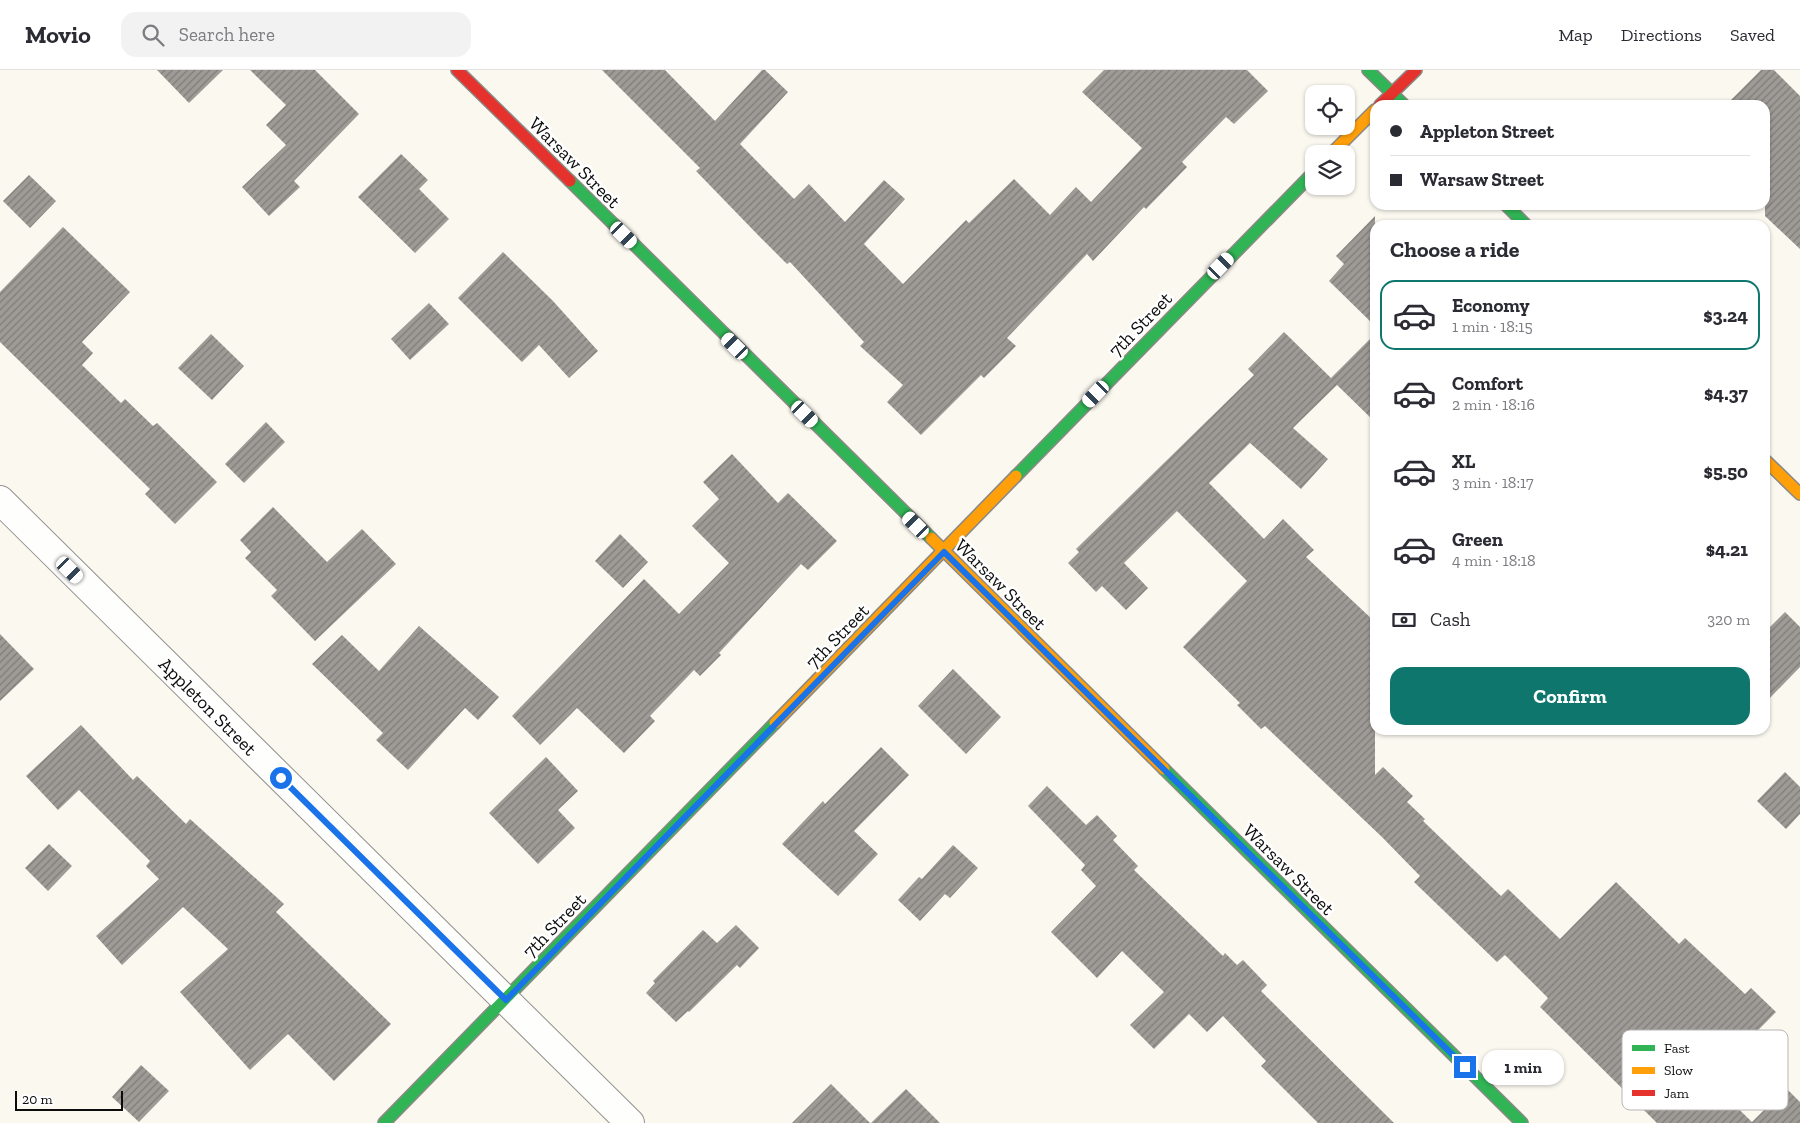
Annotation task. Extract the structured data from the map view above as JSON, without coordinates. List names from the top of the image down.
{
  "streets": {
    "street": ["Warsaw Street", "7th Street", "Appleton Street"]
  },
  "crossings": [
    ["Warsaw Street", "7th Street"],
    ["7th Street", "Appleton Street"]
  ],
  "legend": ["Fast", "Slow", "Jam"],
  "scale_bar": "20 m",
  "page": {
    "header": "Movio",
    "search": "Search here",
    "nav": ["Map", "Directions", "Saved"],
    "banner": ["Appleton Street", "Warsaw Street"],
    "heading": "Choose a ride",
    "list": [
      {
        "name": "Economy",
        "note": "1 min · 18:15",
        "value": "$3.24"
      },
      {
        "name": "Comfort",
        "note": "2 min · 18:16",
        "value": "$4.37"
      },
      {
        "name": "XL",
        "note": "3 min · 18:17",
        "value": "$5.50"
      },
      {
        "name": "Green",
        "note": "4 min · 18:18",
        "value": "$4.21"
      }
    ],
    "pay": ["Cash", "320 m"],
    "buttons": "Confirm",
    "bubble": "1 min",
    "scale": "20 m"
  }
}
